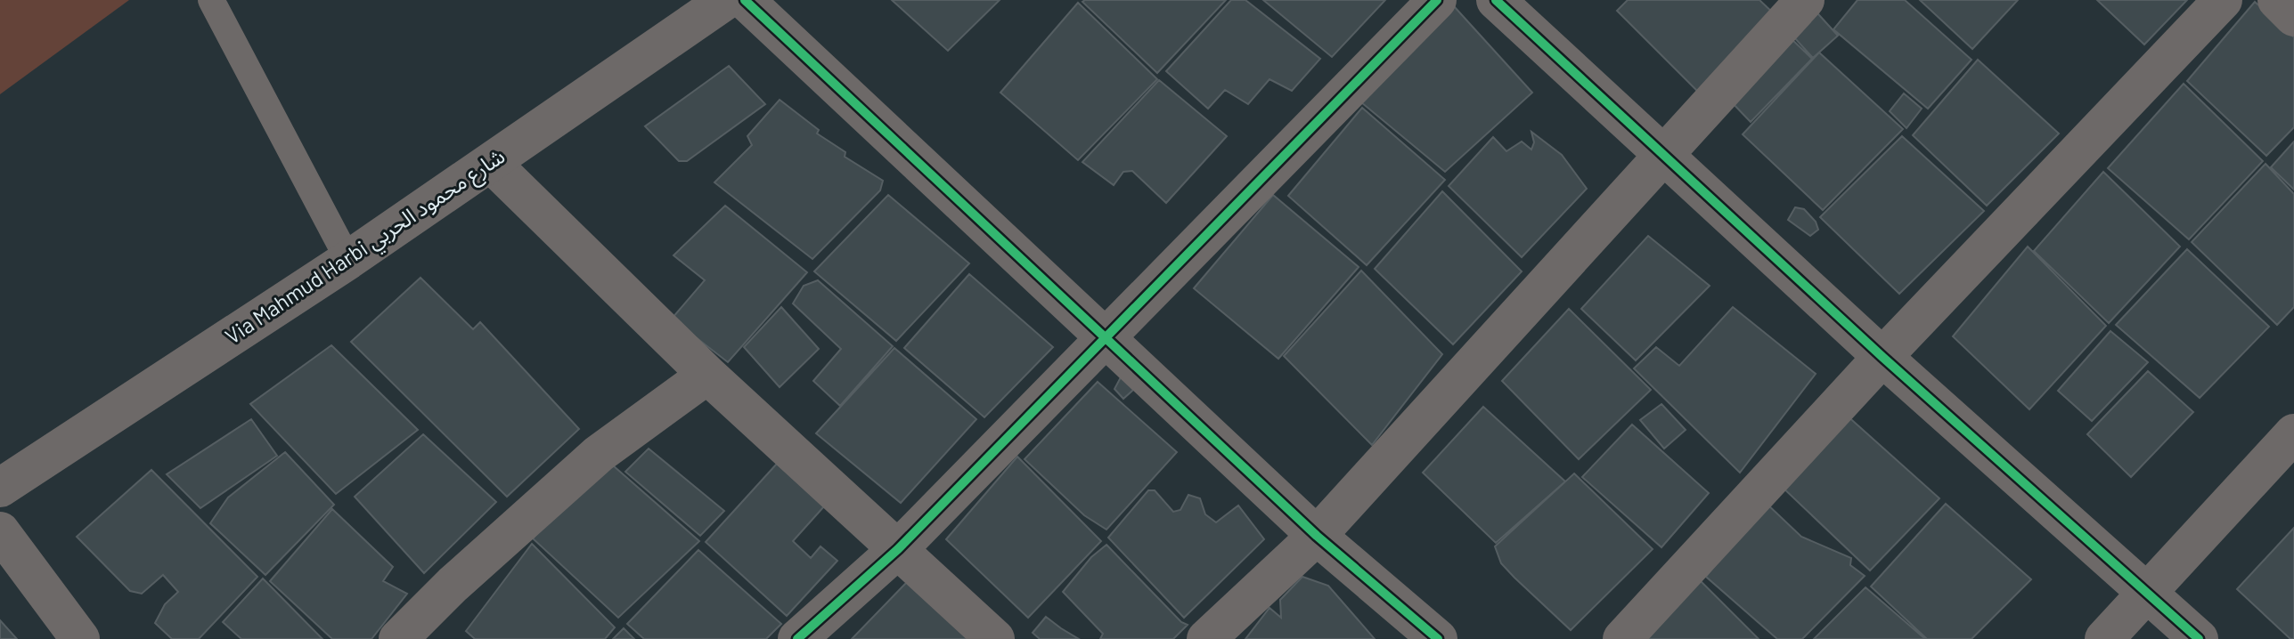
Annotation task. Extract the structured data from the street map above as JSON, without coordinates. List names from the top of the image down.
{
  "streets": {
    "street": ["Via Mahmud Harbi شارع محمود الحربي"]
  }
}
